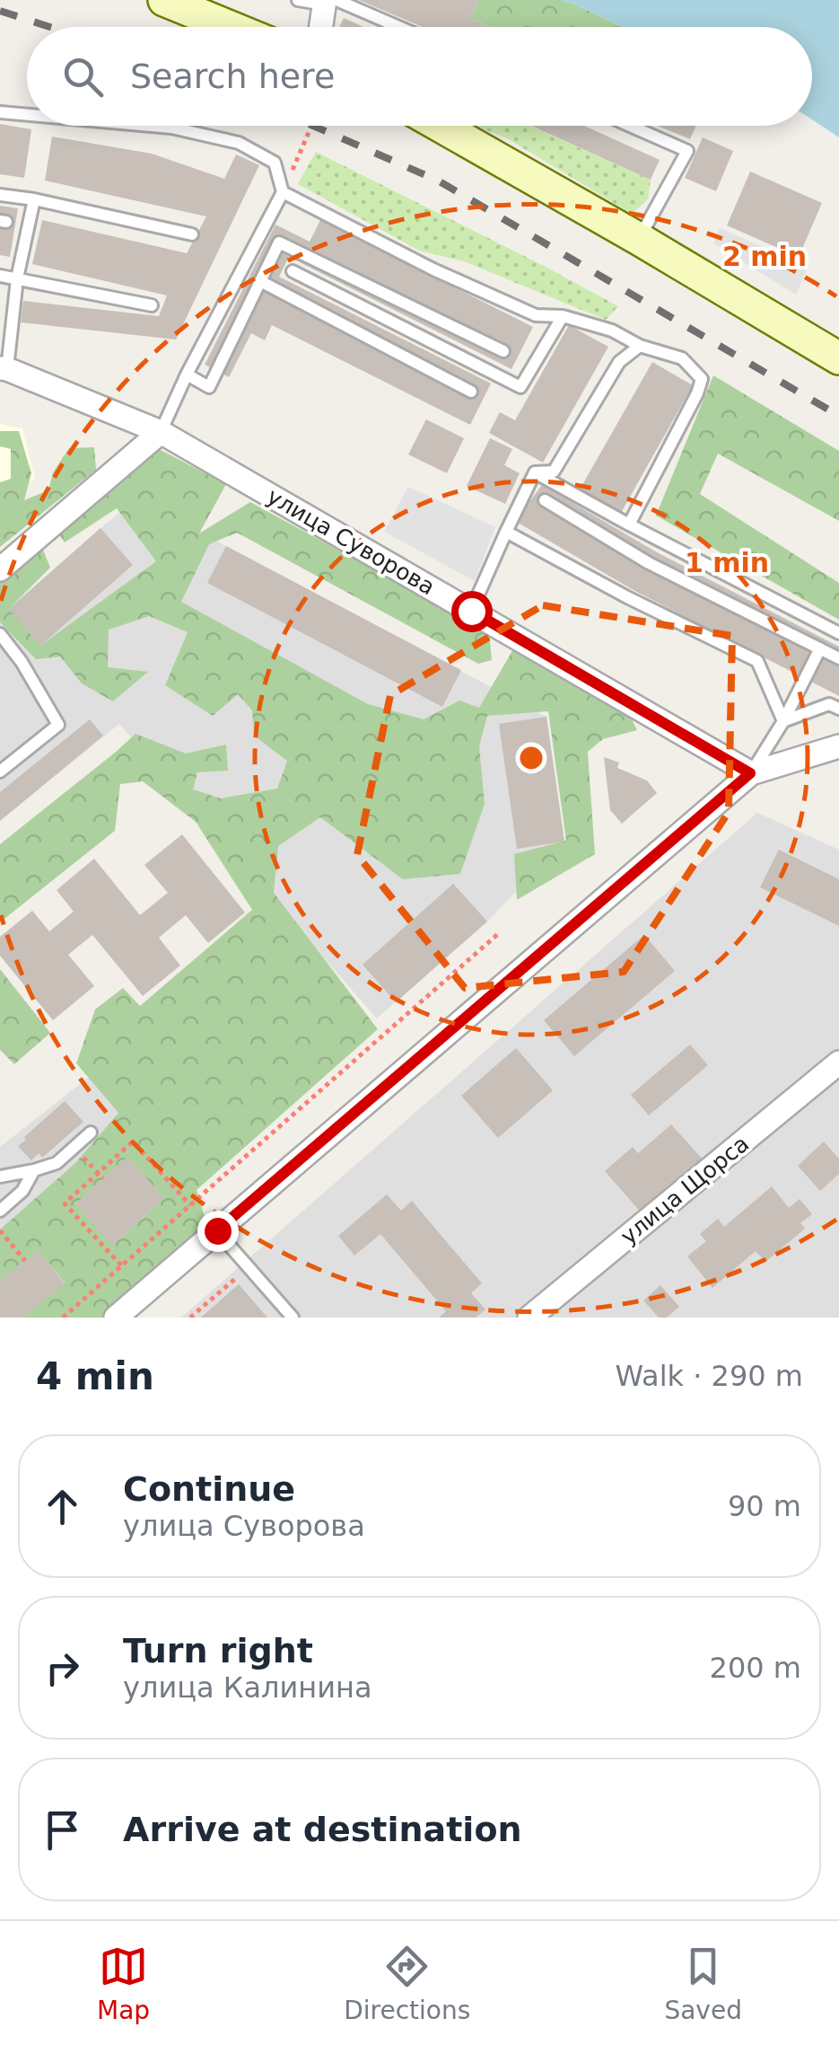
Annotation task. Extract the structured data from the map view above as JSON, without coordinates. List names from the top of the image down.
{
  "streets": {
    "street": ["улица Суворова", "улица Щорса"]
  },
  "page": {
    "search": "Search here",
    "heading": ["4 min", "Walk · 290 m"],
    "list": [
      ["Continue", "улица Суворова", "90 m"],
      ["Turn right", "улица Калинина", "200 m"],
      "Arrive at destination"
    ],
    "nav": ["Map", "Directions", "Saved"]
  },
  "rings": ["2 min", "1 min"]
}
